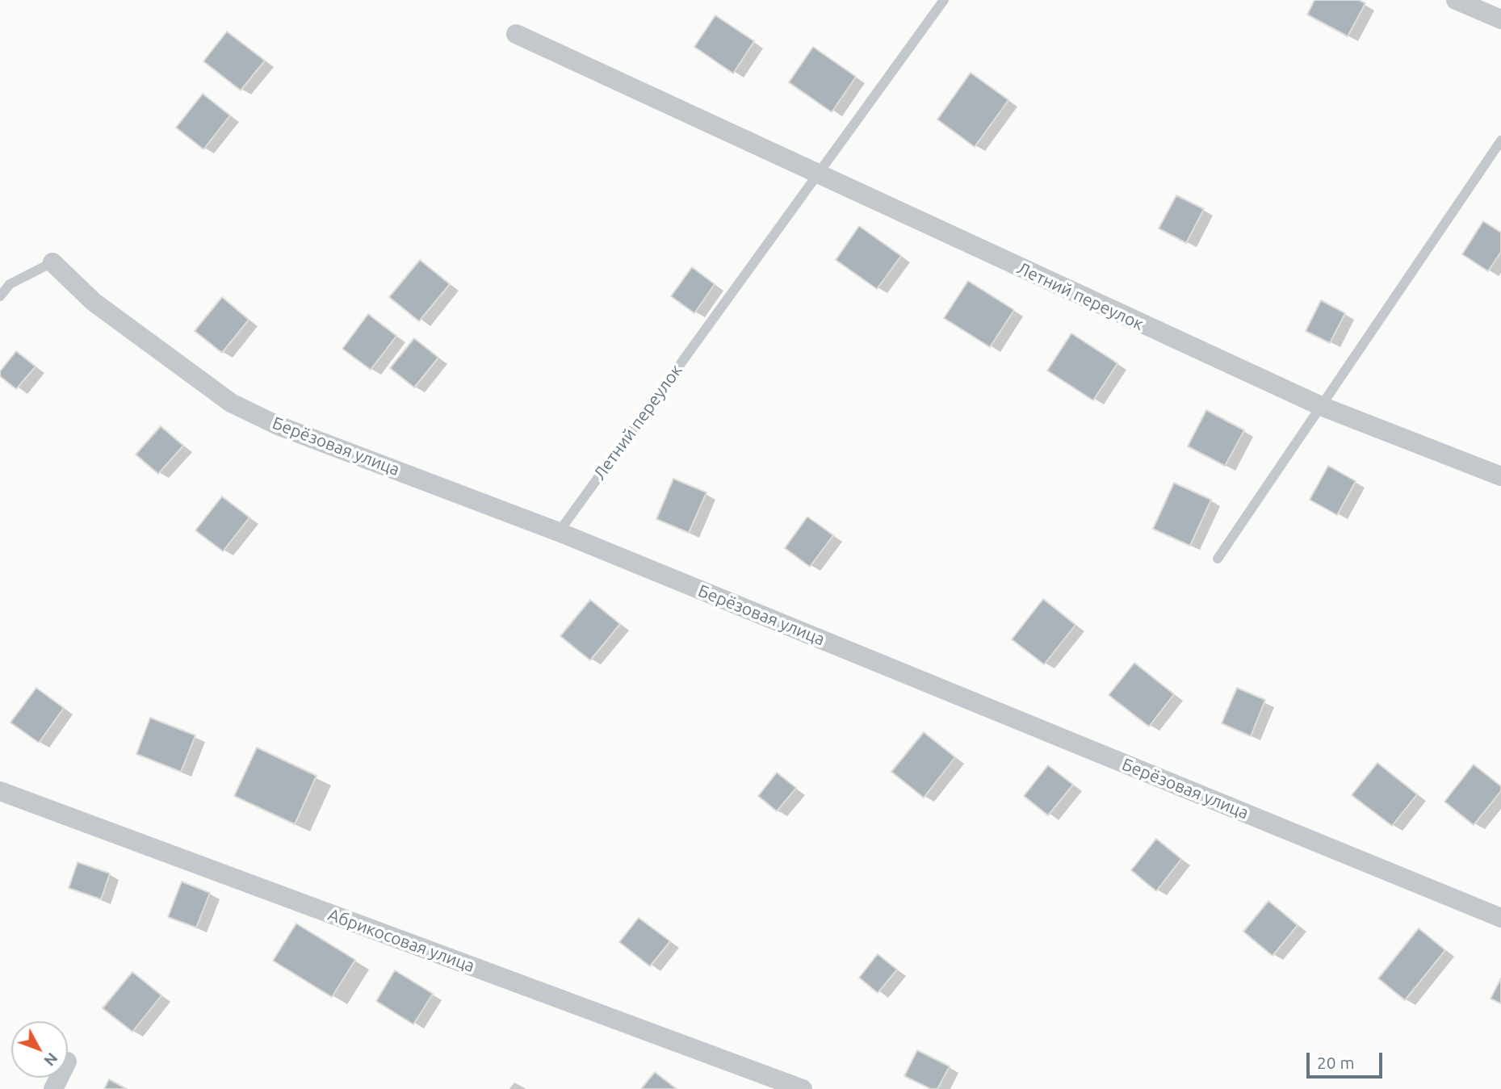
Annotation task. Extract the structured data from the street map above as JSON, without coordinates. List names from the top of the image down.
{
  "streets": {
    "street": ["Летний переулок", "Берёзовая улица", "Абрикосовая улица"]
  },
  "crossings": [
    ["Летний переулок", "Берёзовая улица"]
  ],
  "scale_bar": "20 m",
  "north": "bottom right"
}
